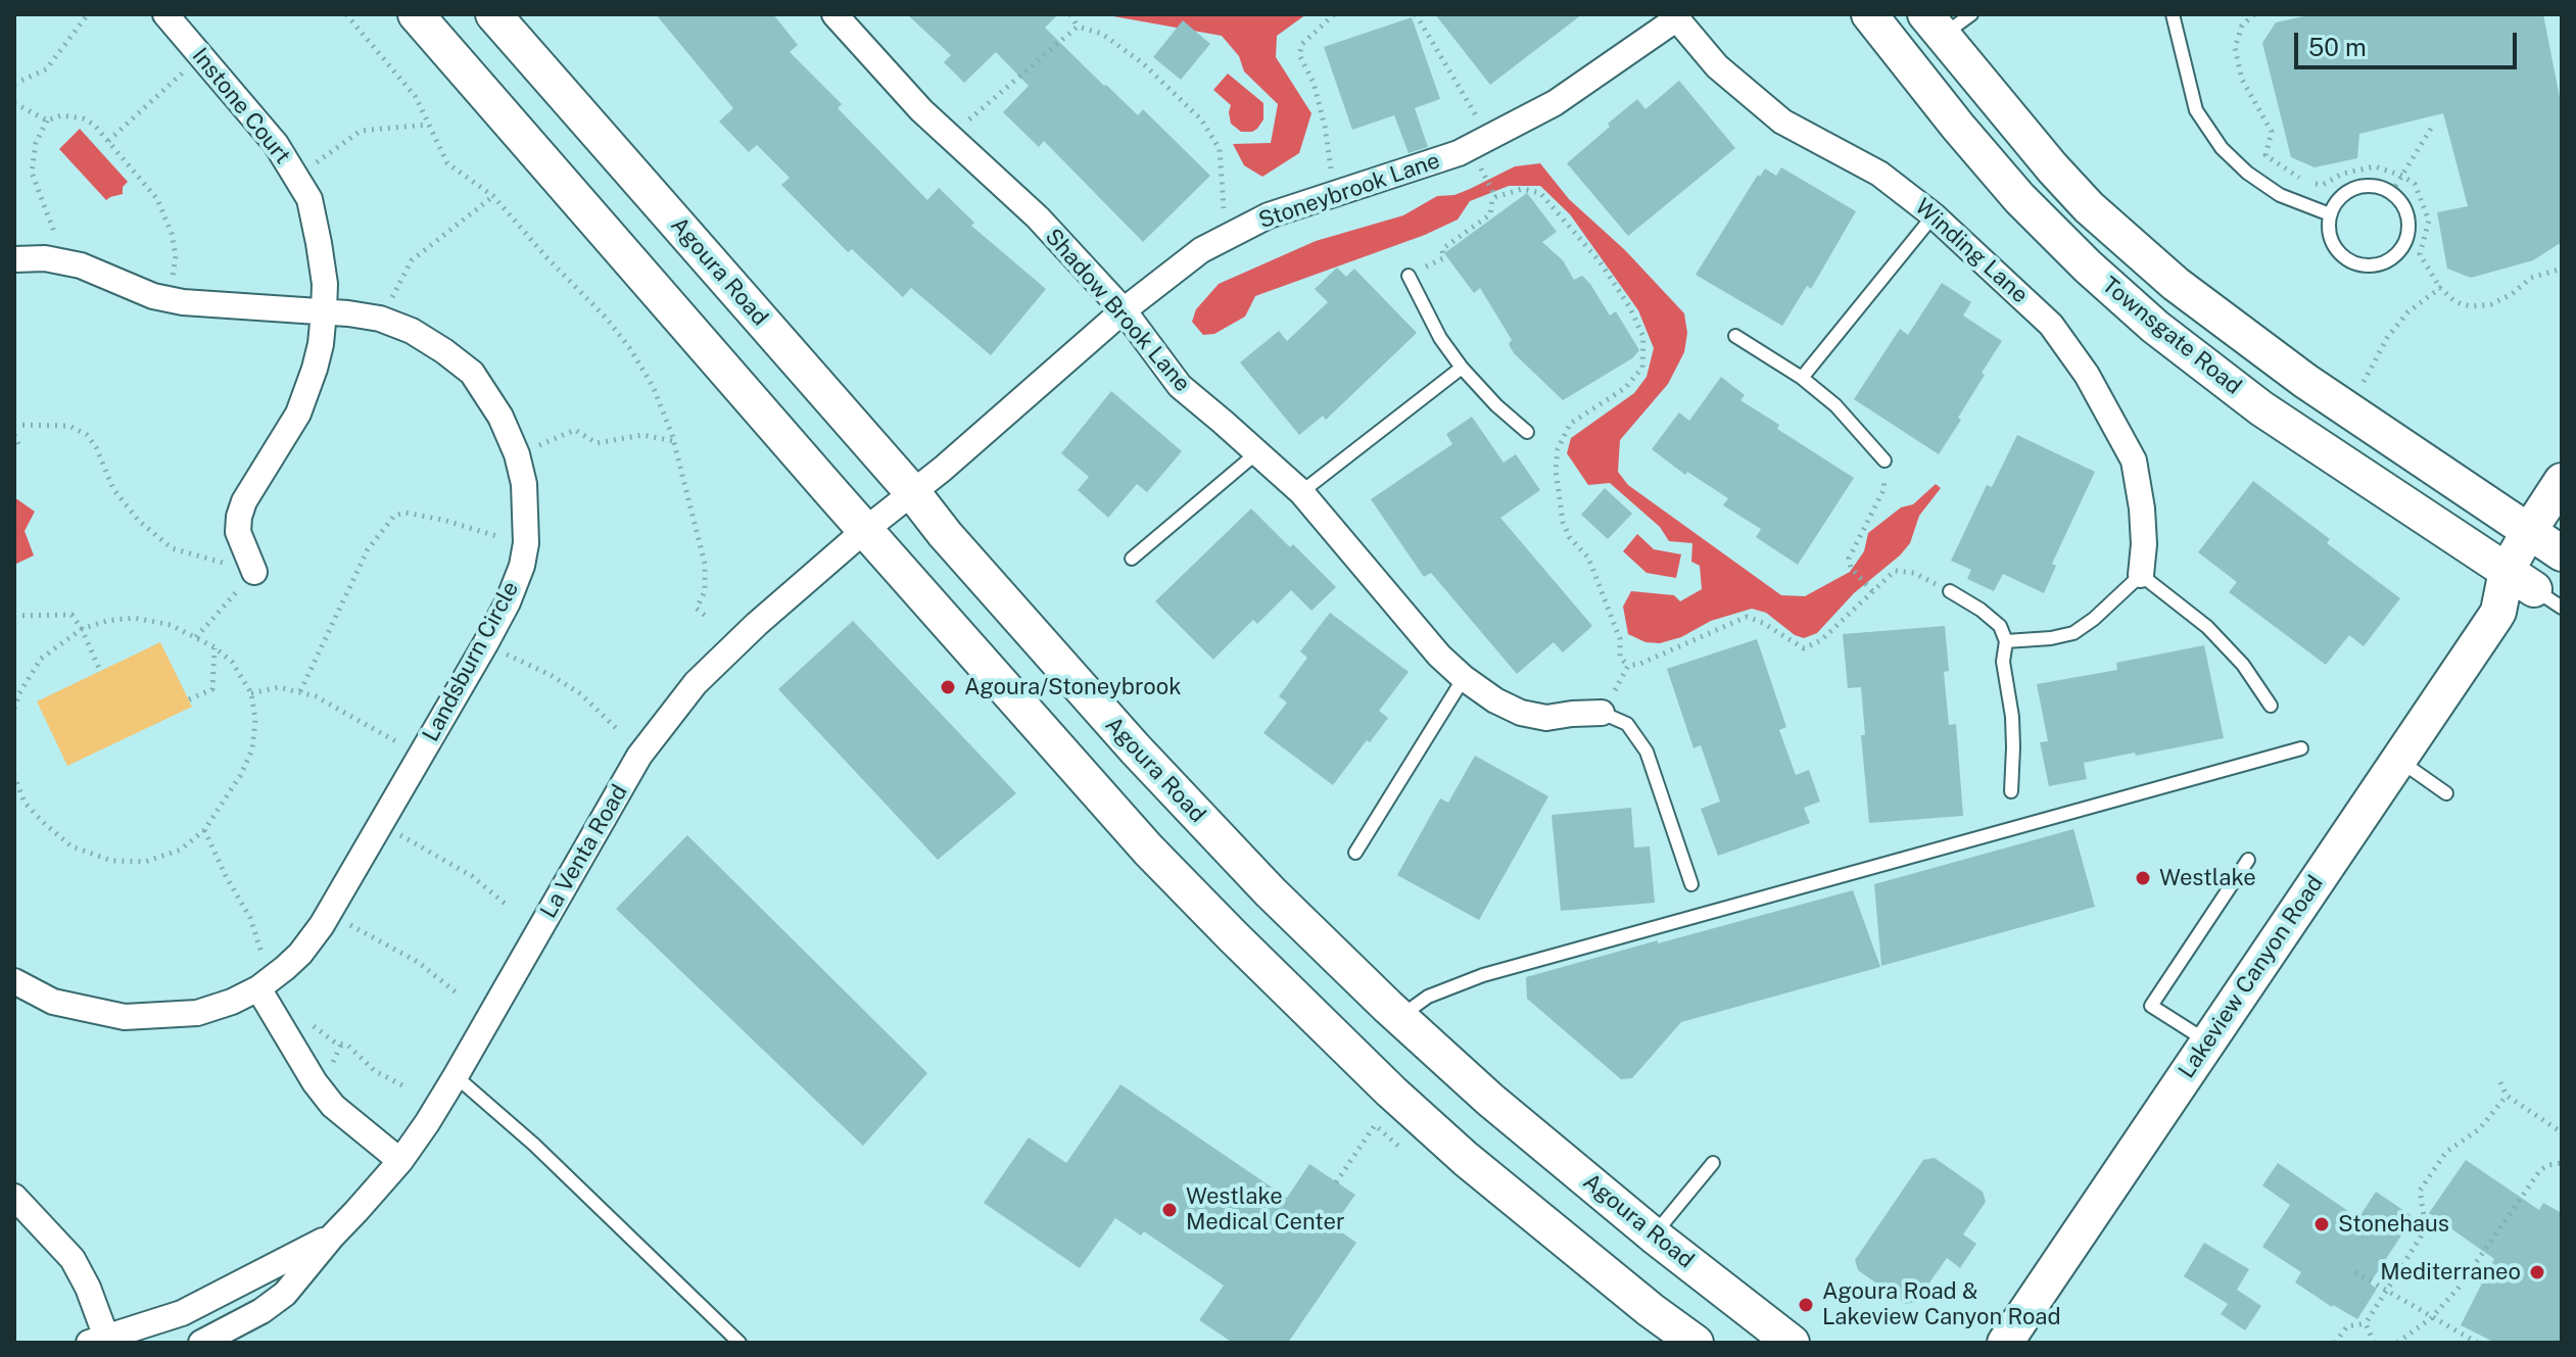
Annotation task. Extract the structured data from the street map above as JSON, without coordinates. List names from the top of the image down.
{
  "streets": {
    "main road": ["Agoura Road", "Townsgate Road", "Lakeview Canyon Road"],
    "street": [
      "Instone Court",
      "Stoneybrook Lane",
      "Winding Lane",
      "Shadow Brook Lane",
      "Landsburn Circle",
      "La Venta Road"
    ]
  },
  "crossings": [
    ["Instone Court", "Landsburn Circle"],
    ["Stoneybrook Lane", "Winding Lane"],
    ["Stoneybrook Lane", "Agoura Road"],
    ["Stoneybrook Lane", "Shadow Brook Lane"],
    ["Stoneybrook Lane", "La Venta Road"],
    ["Agoura Road", "La Venta Road"],
    ["Townsgate Road", "Lakeview Canyon Road"]
  ],
  "places": [
    "Agoura/Stoneybrook",
    "Westlake",
    "Westlake Medical Center",
    "Stonehaus",
    "Mediterraneo",
    "Agoura Road & Lakeview Canyon Road"
  ],
  "scale_bar": "50 m"
}
